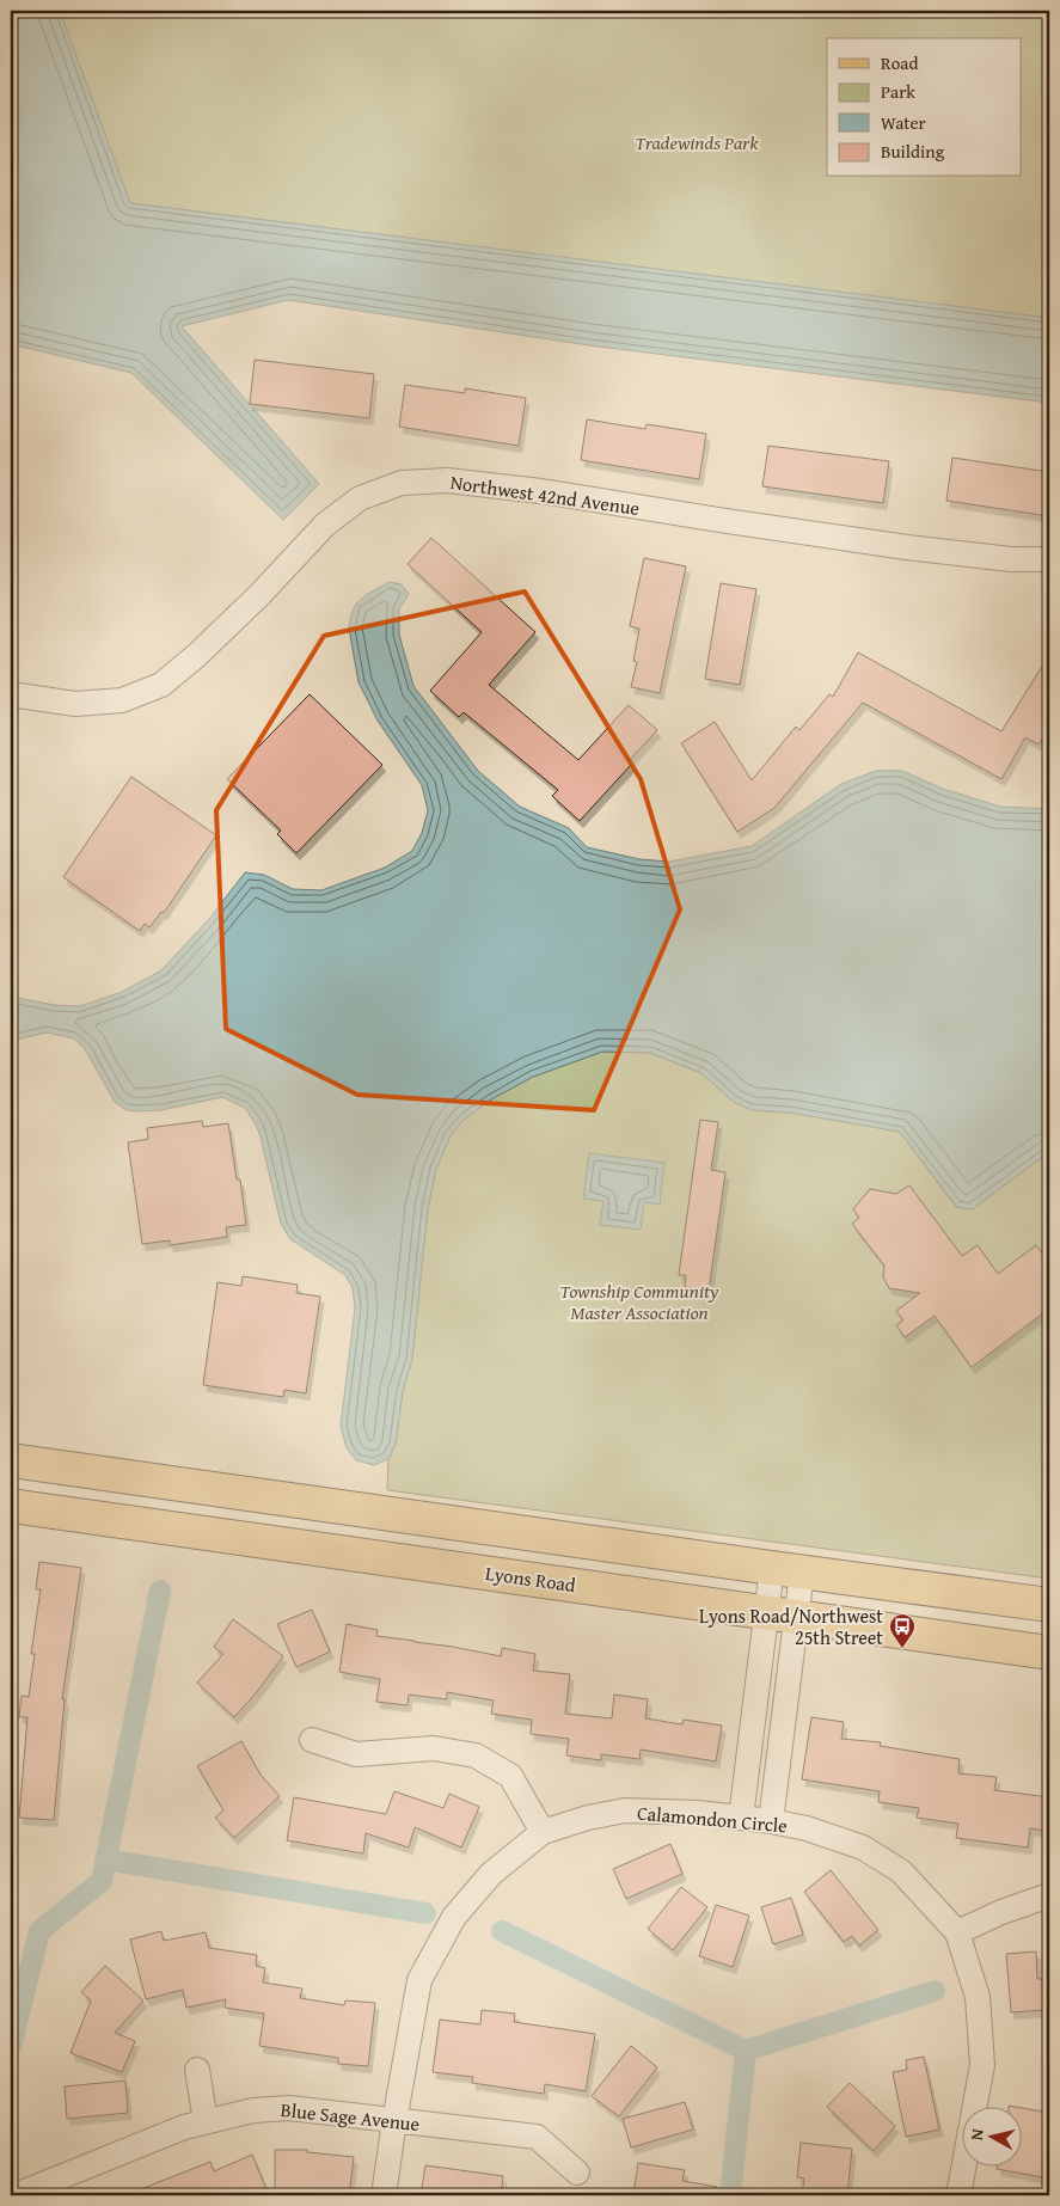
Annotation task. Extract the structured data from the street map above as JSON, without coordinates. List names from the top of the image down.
{
  "streets": {
    "main road": ["Lyons Road"],
    "street": ["Northwest 42nd Avenue", "Calamondon Circle", "Blue Sage Avenue"]
  },
  "crossings": [
    ["Calamondon Circle", "Blue Sage Avenue"]
  ],
  "parks": ["Tradewinds Park", "Township Community Master Association"],
  "places": {
    "bus stop": ["Lyons Road/Northwest 25th Street"]
  },
  "legend": [
    "Road",
    "Park",
    "Water",
    "Building"
  ],
  "north": "left"
}
